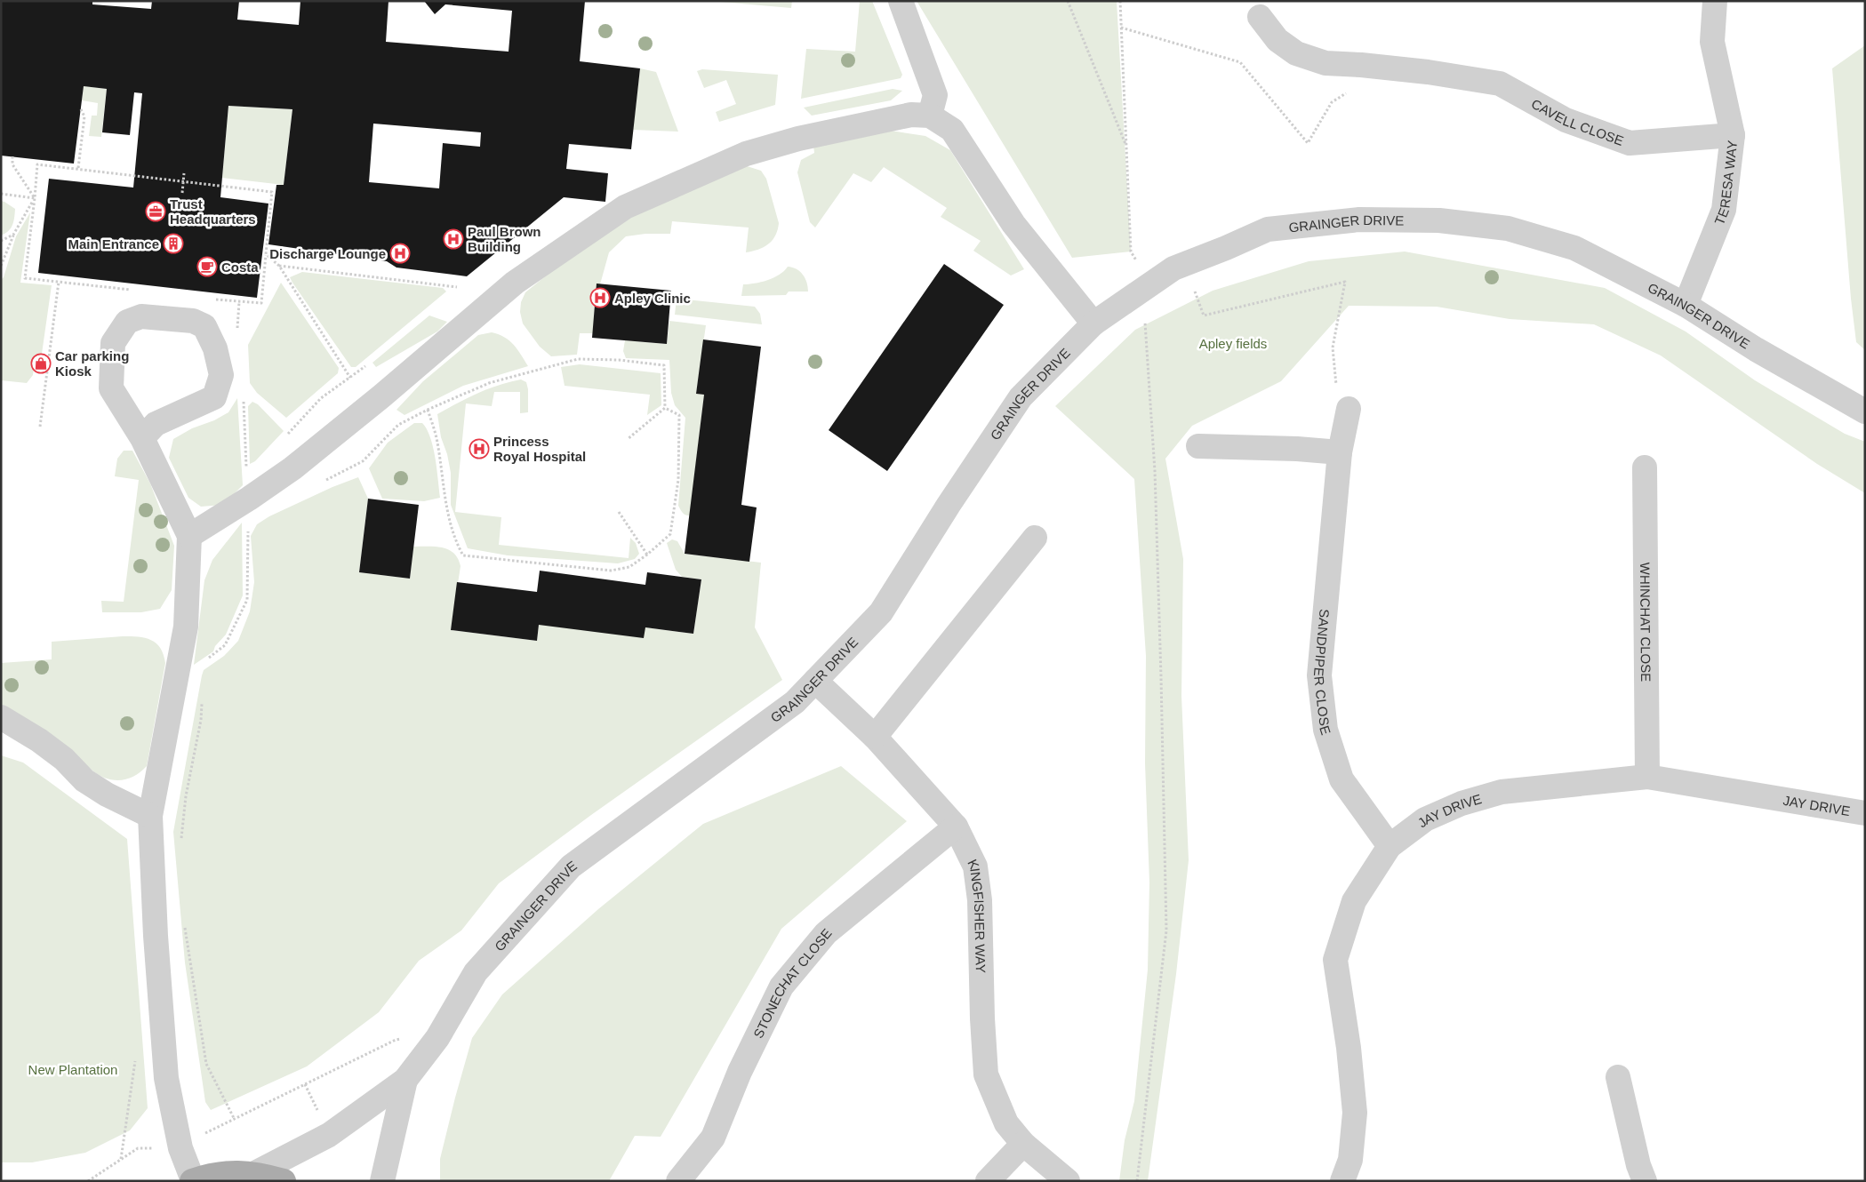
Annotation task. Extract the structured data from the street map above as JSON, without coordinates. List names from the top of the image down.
{
  "streets": {
    "street": [
      "CAVELL CLOSE",
      "TERESA WAY",
      "GRAINGER DRIVE",
      "WHINCHAT CLOSE",
      "SANDPIPER CLOSE",
      "JAY DRIVE",
      "KINGFISHER WAY",
      "STONECHAT CLOSE"
    ]
  },
  "crossings": [
    ["CAVELL CLOSE", "TERESA WAY"],
    ["TERESA WAY", "GRAINGER DRIVE"],
    ["GRAINGER DRIVE", "KINGFISHER WAY"],
    ["WHINCHAT CLOSE", "JAY DRIVE"],
    ["SANDPIPER CLOSE", "JAY DRIVE"],
    ["KINGFISHER WAY", "STONECHAT CLOSE"]
  ],
  "parks": ["Apley fields", "New Plantation"],
  "places": {
    "office": ["Trust Headquarters"],
    "hospital": [
      "Paul Brown Building",
      "Discharge Lounge",
      "Apley Clinic",
      "Princess Royal Hospital"
    ],
    "building": ["Main Entrance"],
    "cafe": ["Costa"],
    "shop": ["Car parking Kiosk"]
  }
}
